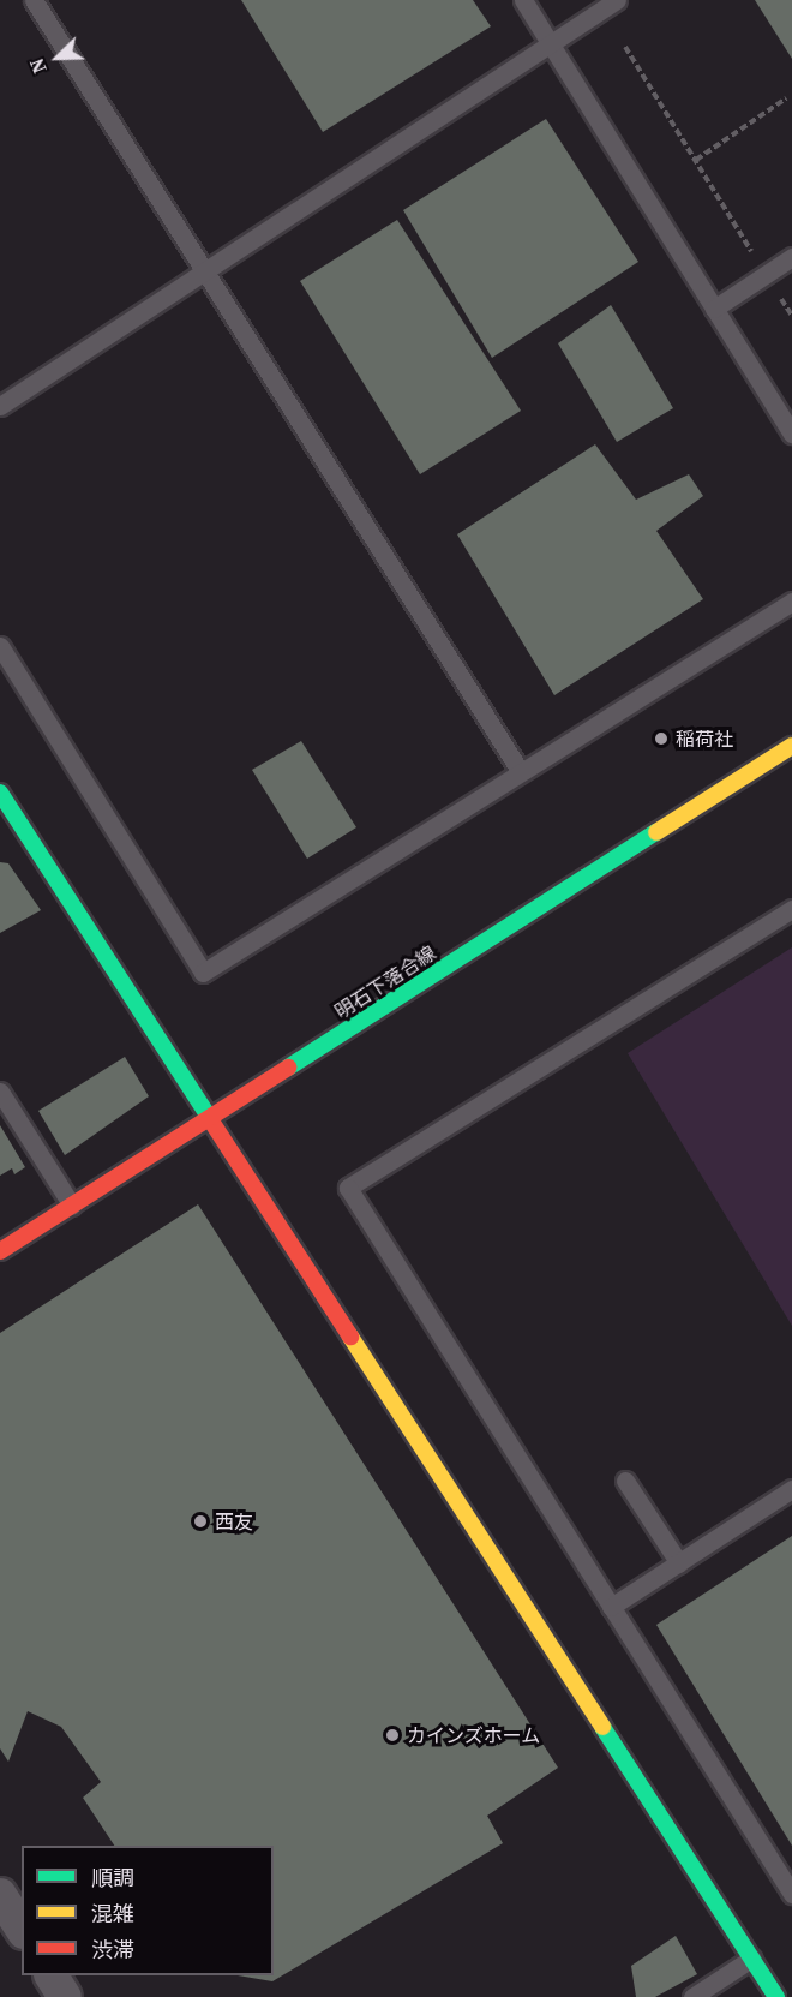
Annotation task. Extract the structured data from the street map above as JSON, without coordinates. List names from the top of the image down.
{
  "streets": {
    "street": ["明石下落合線"]
  },
  "places": ["稲荷社", "西友", "カインズホーム"],
  "legend": ["順調", "混雑", "渋滞"],
  "north": "bottom left"
}
